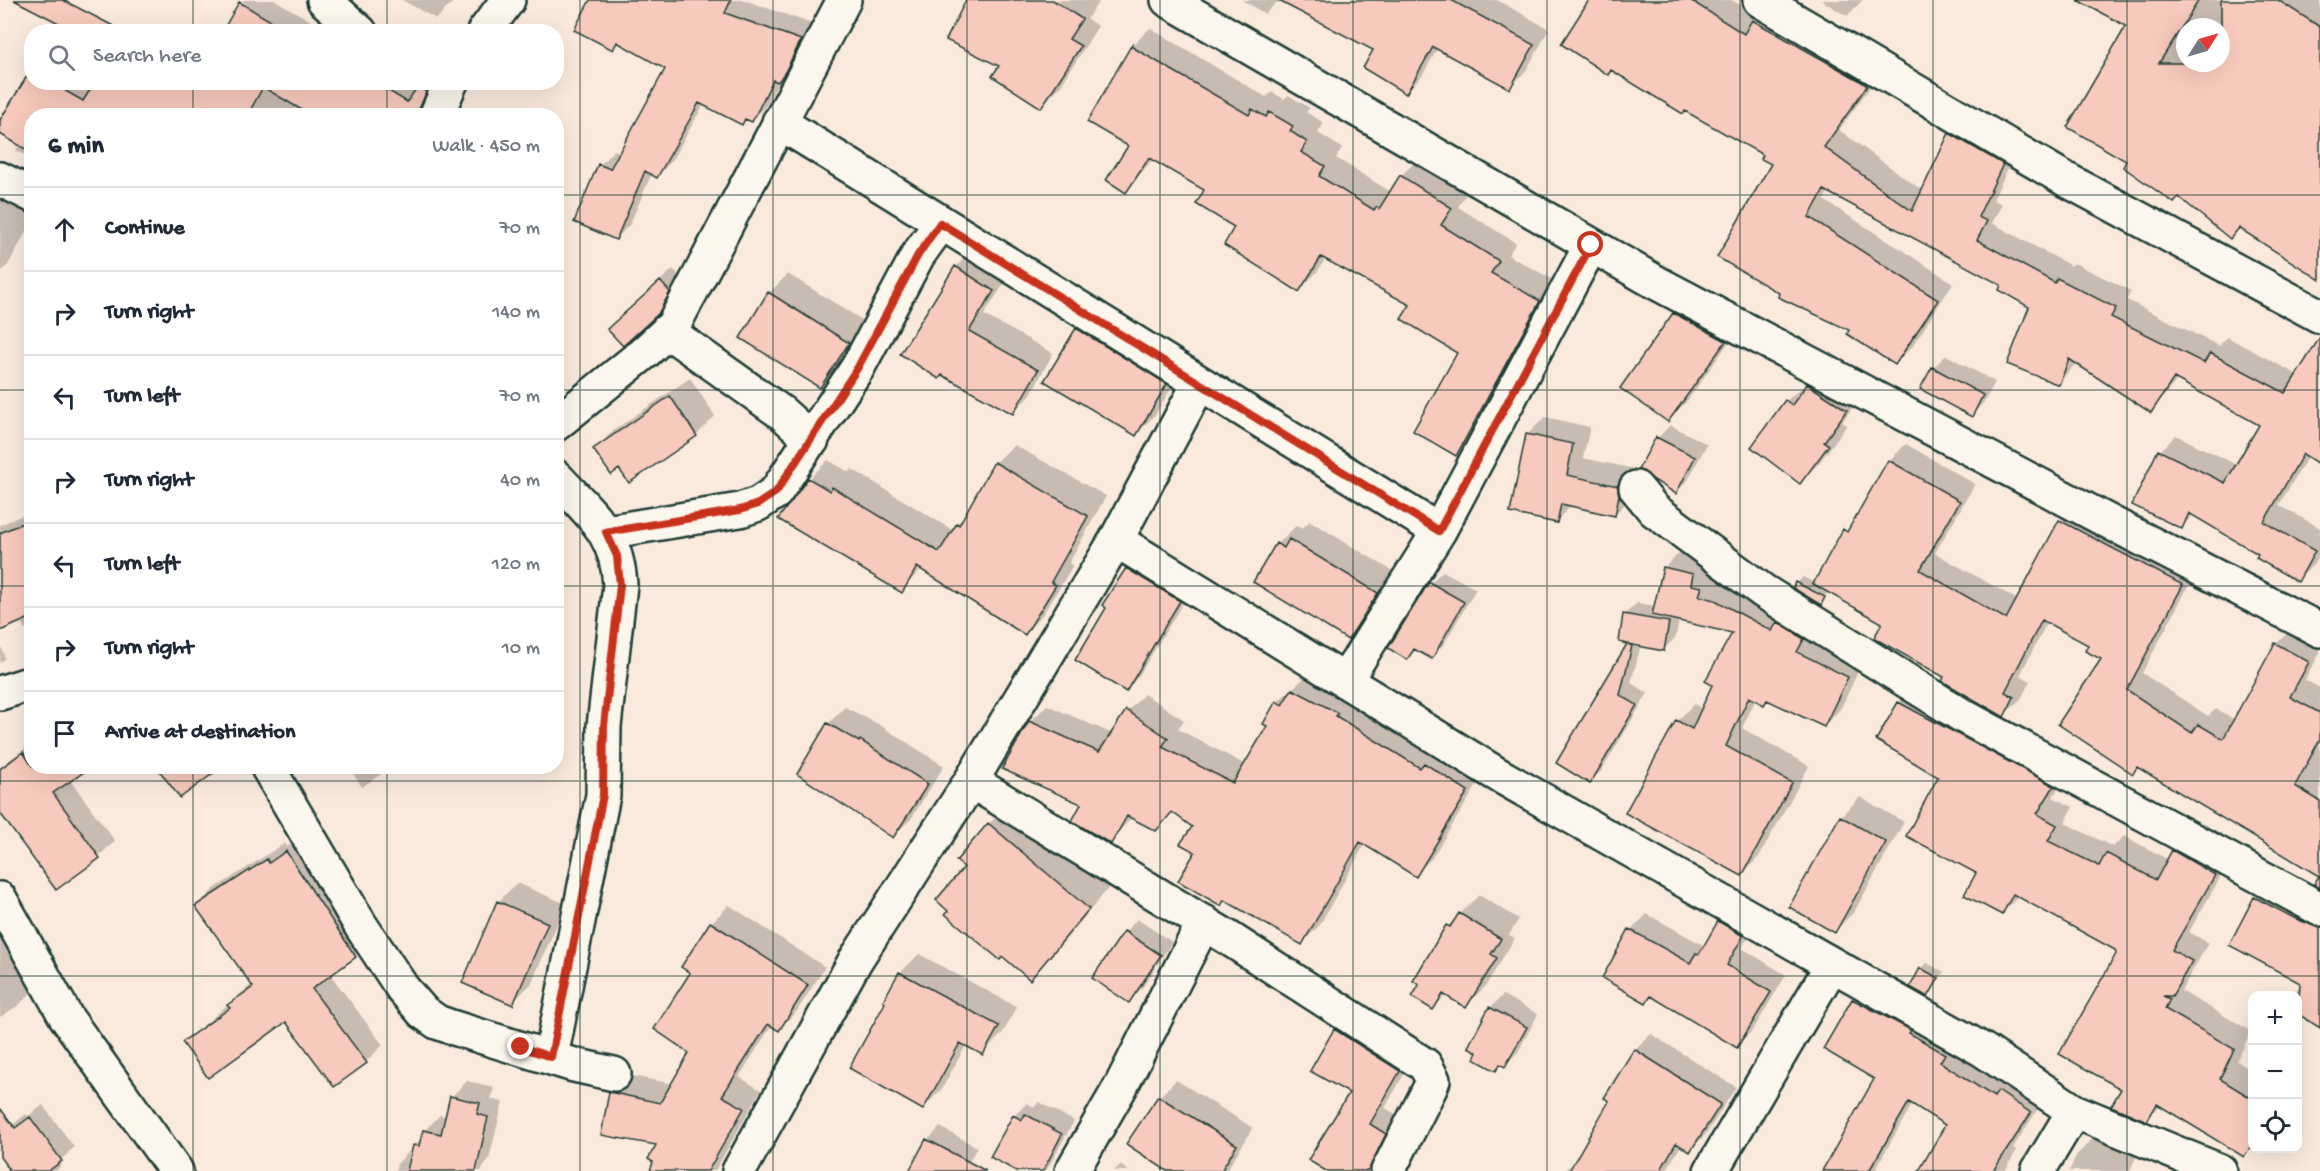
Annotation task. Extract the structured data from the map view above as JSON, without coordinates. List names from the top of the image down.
{
  "north": "top right",
  "page": {
    "search": "Search here",
    "heading": ["6 min", "Walk · 450 m"],
    "list": [
      ["Continue", "70 m"],
      ["Turn right", "140 m"],
      ["Turn left", "70 m"],
      ["Turn right", "40 m"],
      ["Turn left", "120 m"],
      ["Turn right", "10 m"],
      "Arrive at destination"
    ],
    "map_buttons": ["+", "−"]
  }
}
